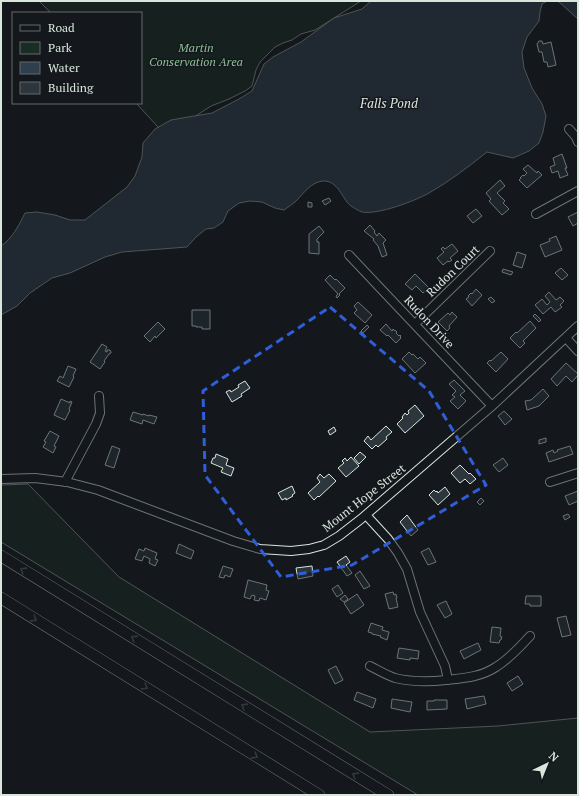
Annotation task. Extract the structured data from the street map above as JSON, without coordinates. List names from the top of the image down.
{
  "streets": {
    "street": ["Rudon Court", "Rudon Drive", "Mount Hope Street"]
  },
  "crossings": [
    ["Rudon Court", "Rudon Drive"],
    ["Rudon Drive", "Mount Hope Street"]
  ],
  "water": ["Falls Pond"],
  "parks": ["Martin Conservation Area"],
  "legend": [
    "Road",
    "Park",
    "Water",
    "Building"
  ],
  "north": "top right"
}
